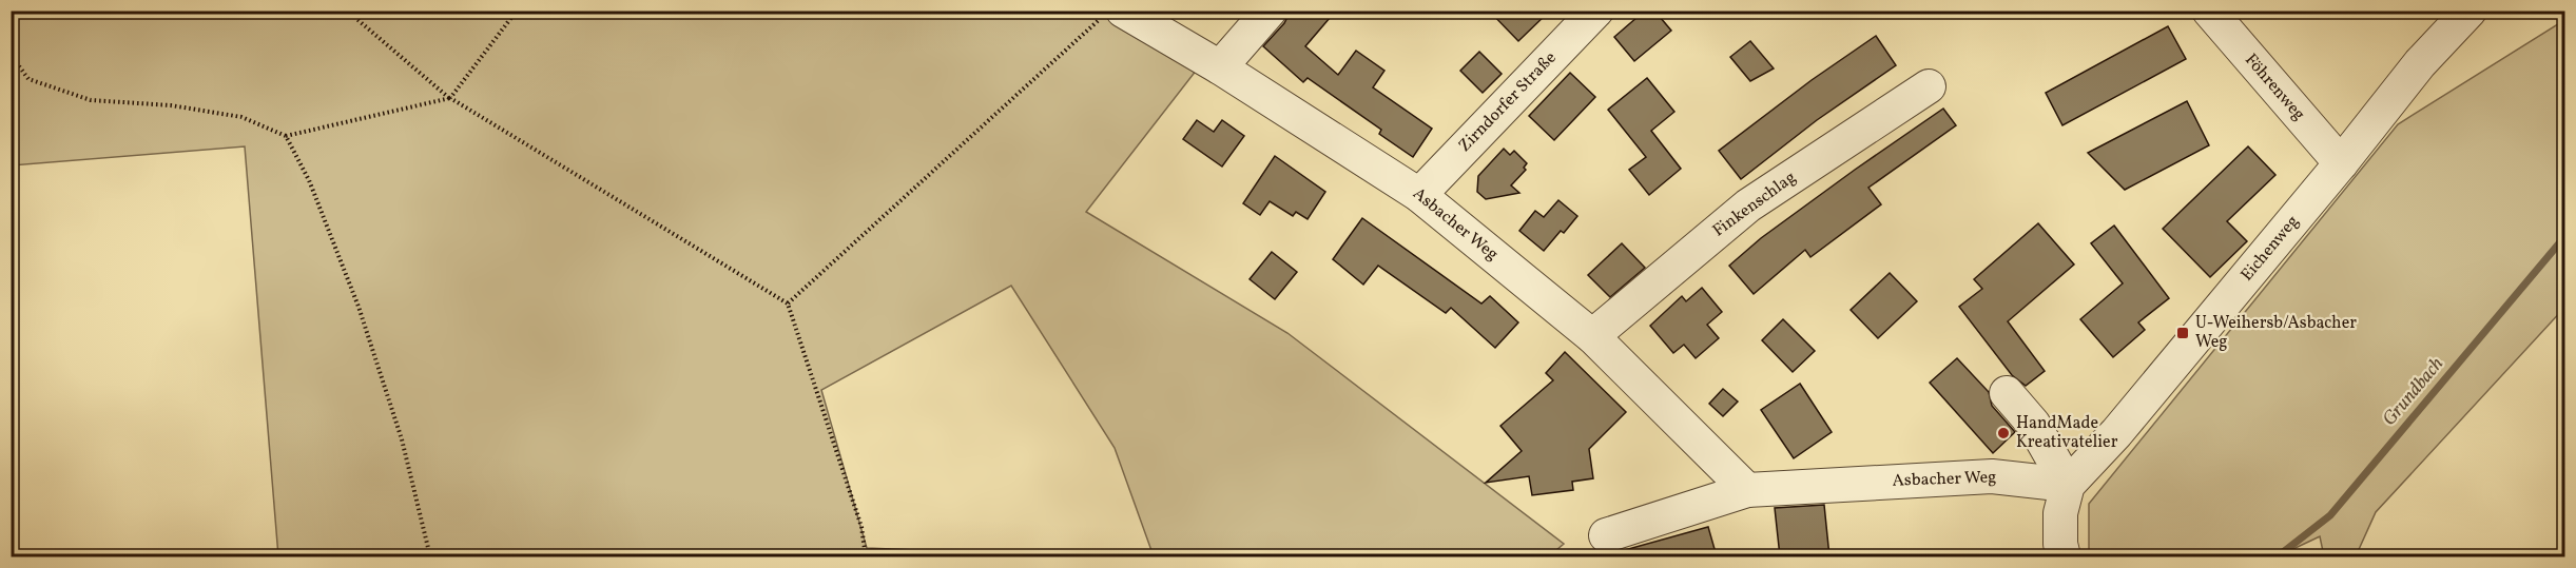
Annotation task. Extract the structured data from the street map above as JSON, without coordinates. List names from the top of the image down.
{
  "streets": {
    "street": [
      "Föhrenweg",
      "Zirndorfer Straße",
      "Finkenschlag",
      "Asbacher Weg",
      "Eichenweg"
    ]
  },
  "crossings": [
    ["Föhrenweg", "Eichenweg"],
    ["Zirndorfer Straße", "Asbacher Weg"],
    ["Finkenschlag", "Asbacher Weg"],
    ["Asbacher Weg", "Eichenweg"]
  ],
  "water": ["Grundbach"],
  "places": {
    "transit": ["U-Weihersb/Asbacher Weg"],
    "other": ["HandMade Kreativatelier"]
  }
}
